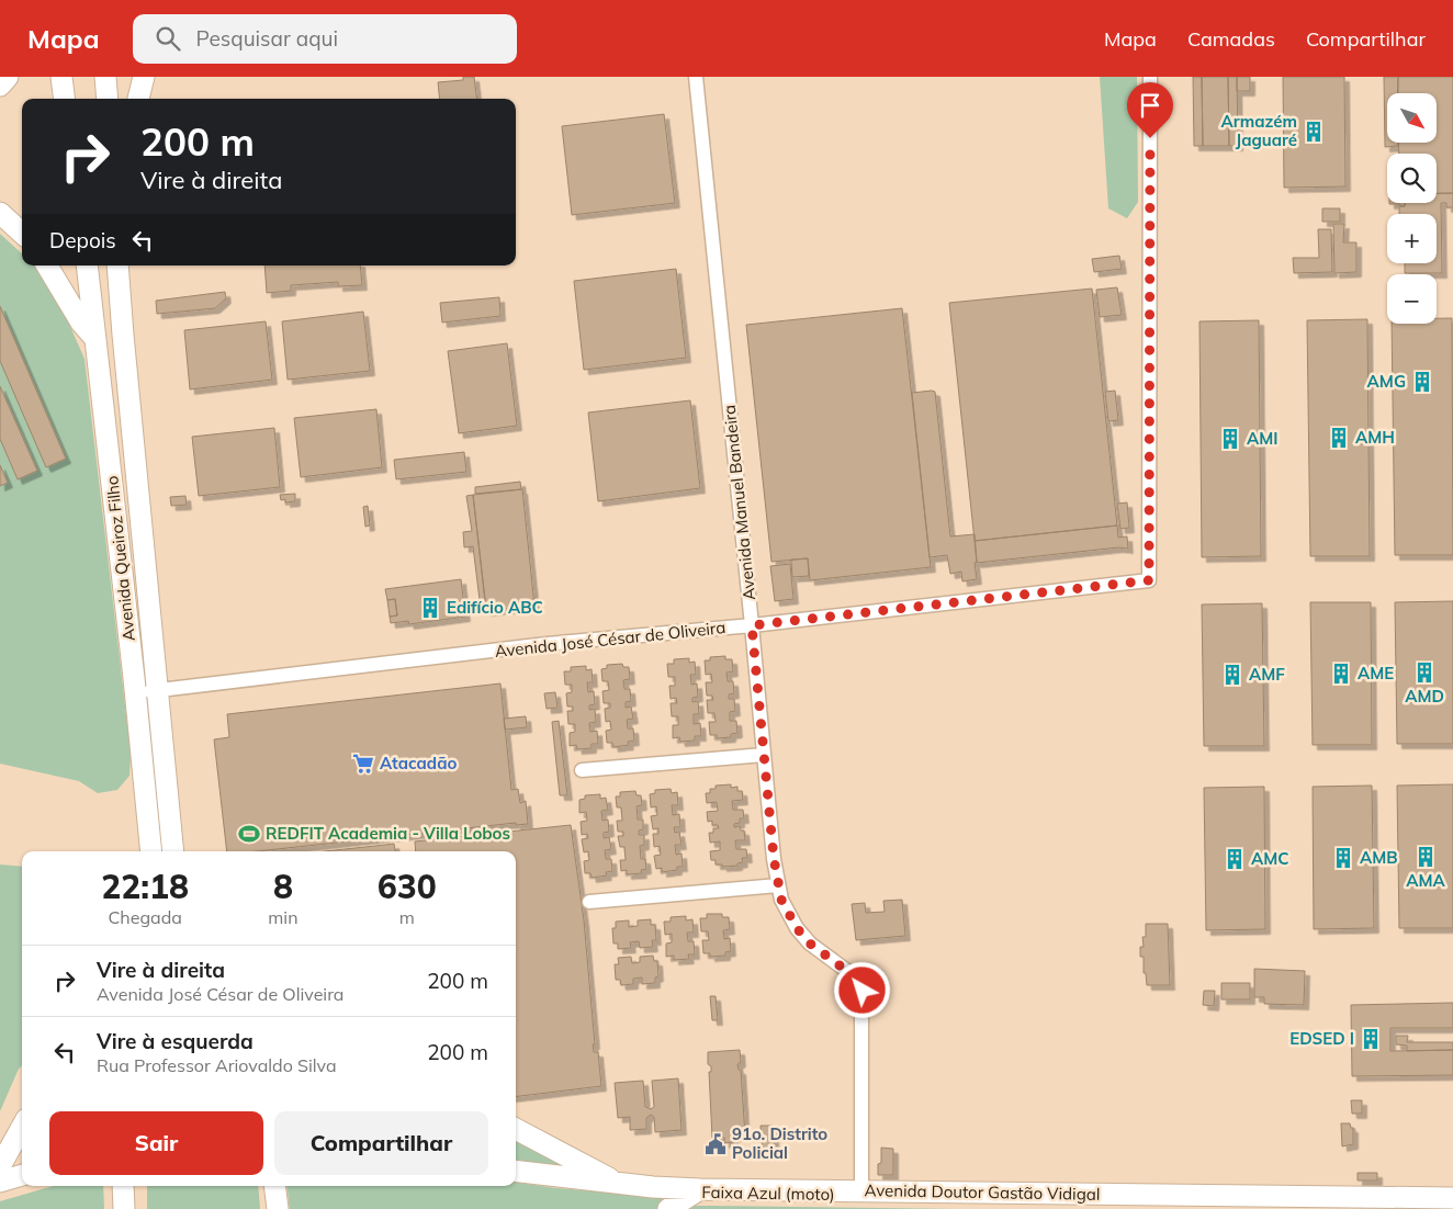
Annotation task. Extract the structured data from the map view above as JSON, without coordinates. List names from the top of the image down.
{
  "streets": {
    "highway": ["Avenida Queiroz Filho", "Avenida Doutor Gastão Vidigal"],
    "street": ["Avenida Manuel Bandeira", "Avenida José César de Oliveira", "Faixa Azul (moto)"]
  },
  "crossings": [
    ["Avenida Manuel Bandeira", "Avenida José César de Oliveira"],
    ["Avenida Manuel Bandeira", "Avenida Doutor Gastão Vidigal"],
    ["Avenida Queiroz Filho", "Avenida José César de Oliveira"],
    ["Avenida Doutor Gastão Vidigal", "Faixa Azul (moto)"]
  ],
  "places": {
    "building": [
      "Armazém Jaguaré",
      "AMG",
      "AMH",
      "AMI",
      "Edifício ABC",
      "AMD",
      "AME",
      "AMF",
      "AMA",
      "AMB",
      "AMC",
      "EDSED I"
    ],
    "supermarket": ["Atacadão"],
    "sports": ["REDFIT Academia - Villa Lobos"],
    "public building": ["91o. Distrito Policial"]
  },
  "north": "bottom right",
  "page": {
    "header": "Mapa",
    "search": "Pesquisar aqui",
    "nav": ["Mapa", "Camadas", "Compartilhar"],
    "map_buttons": ["+", "−"],
    "turn": ["200 m", "Vire à direita"],
    "then": "Depois",
    "eta": [
      "22:18",
      "Chegada",
      "8",
      "min",
      "630",
      "m"
    ],
    "list": [
      {
        "name": "Vire à direita",
        "note": "Avenida José César de Oliveira",
        "value": "200 m"
      },
      {
        "name": "Vire à esquerda",
        "note": "Rua Professor Ariovaldo Silva",
        "value": "200 m"
      }
    ],
    "buttons": ["Sair", "Compartilhar"]
  }
}
